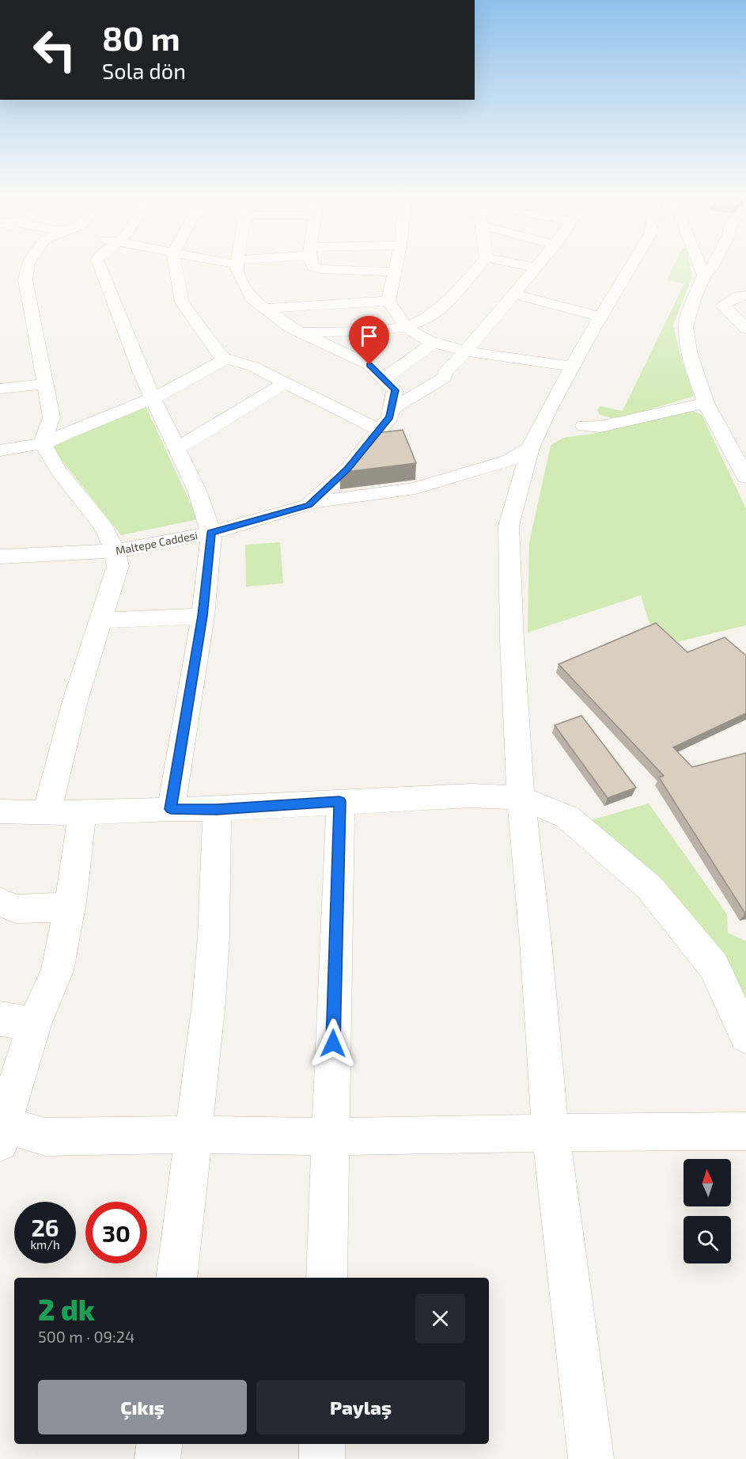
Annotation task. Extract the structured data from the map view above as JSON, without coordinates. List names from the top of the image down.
{
  "streets": {
    "street": ["Maltepe Caddesi"]
  },
  "north": "top",
  "page": {
    "turn": ["80 m", "Sola dön"],
    "speed": "26 km/h",
    "limit": "30",
    "heading": ["2 dk", "500 m · 09:24"],
    "buttons": ["Çıkış", "Paylaş"]
  }
}
